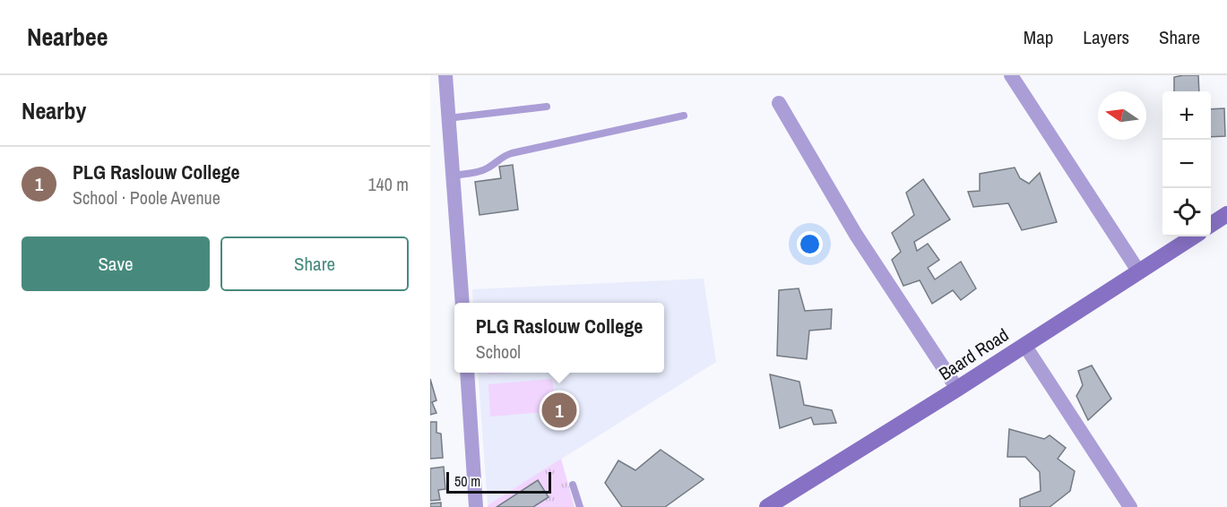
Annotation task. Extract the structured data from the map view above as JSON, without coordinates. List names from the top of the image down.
{
  "streets": {
    "street": ["Baard Road"]
  },
  "scale_bar": "50 m",
  "north": "left",
  "page": {
    "header": "Nearbee",
    "nav": ["Map", "Layers", "Share"],
    "heading": "Nearby",
    "map_buttons": ["+", "−"],
    "list": [
      {
        "mark": "1",
        "name": "PLG Raslouw College",
        "note": "School · Poole Avenue",
        "value": "140 m"
      }
    ],
    "buttons": ["Save", "Share"],
    "popup": ["PLG Raslouw College", "School"],
    "pins": "1",
    "scale": "50 m"
  }
}
